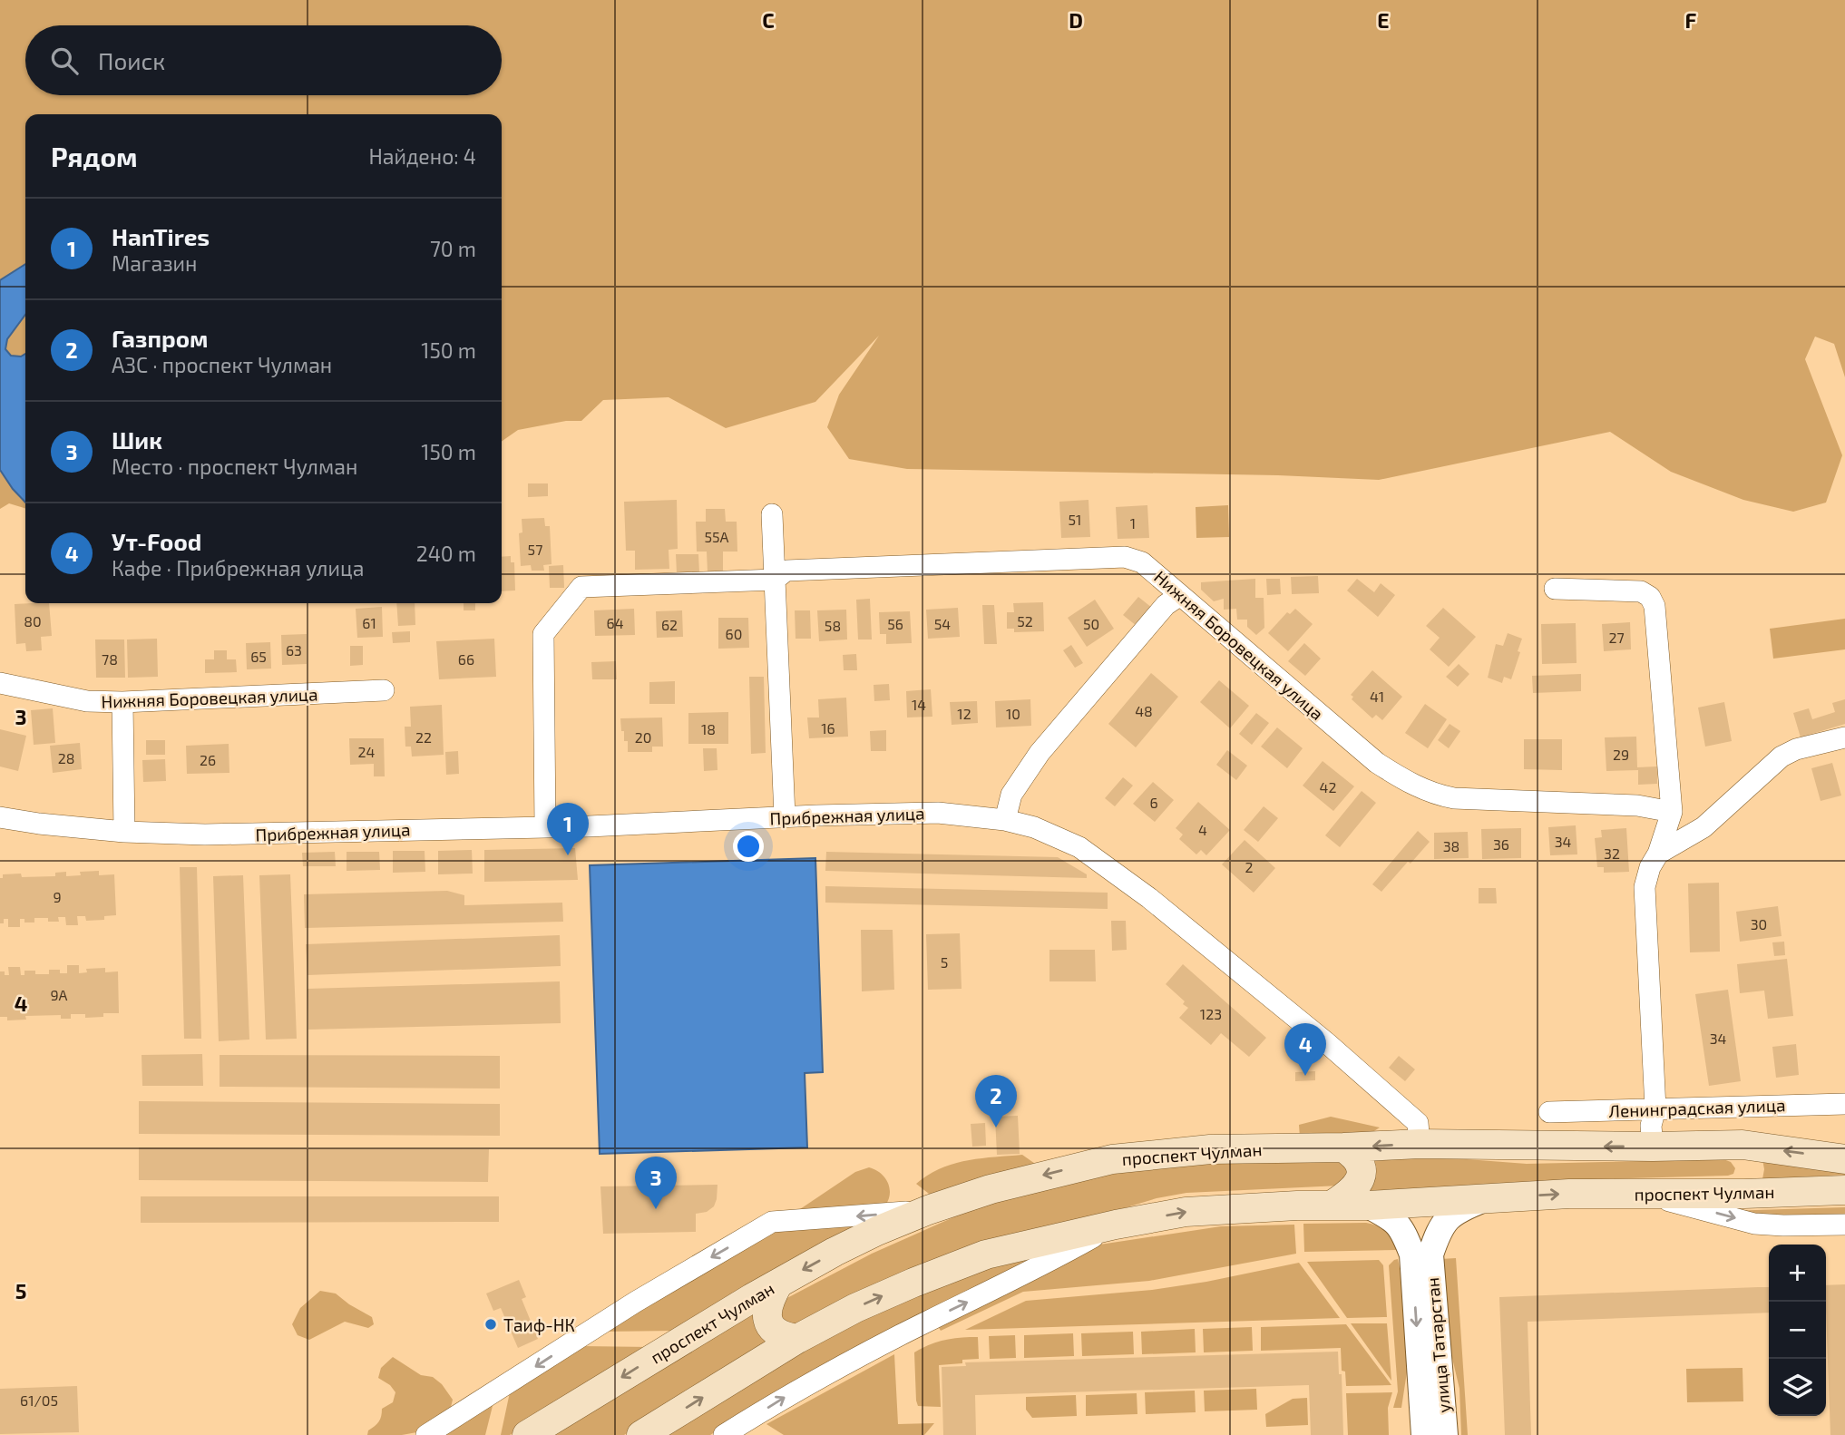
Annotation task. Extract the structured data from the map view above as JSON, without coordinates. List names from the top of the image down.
{
  "streets": {
    "main road": ["проспект Чулман"],
    "street": [
      "Нижняя Боровецкая улица",
      "Прибрежная улица",
      "Ленинградская улица",
      "улица Татарстан"
    ]
  },
  "crossings": [
    ["Нижняя Боровецкая улица", "Прибрежная улица"],
    ["Прибрежная улица", "проспект Чулман"],
    ["проспект Чулман", "улица Татарстан"]
  ],
  "places": ["Таиф-НК"],
  "house_numbers": [
    "51",
    "1",
    "55А",
    "57",
    "80",
    "52",
    "61",
    "64",
    "56",
    "54",
    "50",
    "62",
    "58",
    "60",
    "27",
    "63",
    "65",
    "78",
    "66",
    "41",
    "14",
    "48",
    "12",
    "10",
    "16",
    "18",
    "22",
    "20",
    "24",
    "29",
    "28",
    "26",
    "42",
    "6",
    "4",
    "34",
    "36",
    "38",
    "32",
    "2",
    "9",
    "30",
    "5",
    "9А",
    "123",
    "34",
    "61/05"
  ],
  "page": {
    "search": "Поиск",
    "heading": ["Рядом", "Найдено: 4"],
    "list": [
      {
        "mark": "1",
        "name": "HanTires",
        "note": "Магазин",
        "value": "70 m"
      },
      {
        "mark": "2",
        "name": "Газпром",
        "note": "АЗС · проспект Чулман",
        "value": "150 m"
      },
      {
        "mark": "3",
        "name": "Шик",
        "note": "Место · проспект Чулман",
        "value": "150 m"
      },
      {
        "mark": "4",
        "name": "Ут-Food",
        "note": "Кафе · Прибрежная улица",
        "value": "240 m"
      }
    ],
    "pins": [
      "1",
      "4",
      "2",
      "3"
    ],
    "map_buttons": ["+", "−"]
  },
  "grid": {
    "columns": [
      "C",
      "D",
      "E",
      "F"
    ],
    "rows": ["3", "4", "5"]
  }
}
